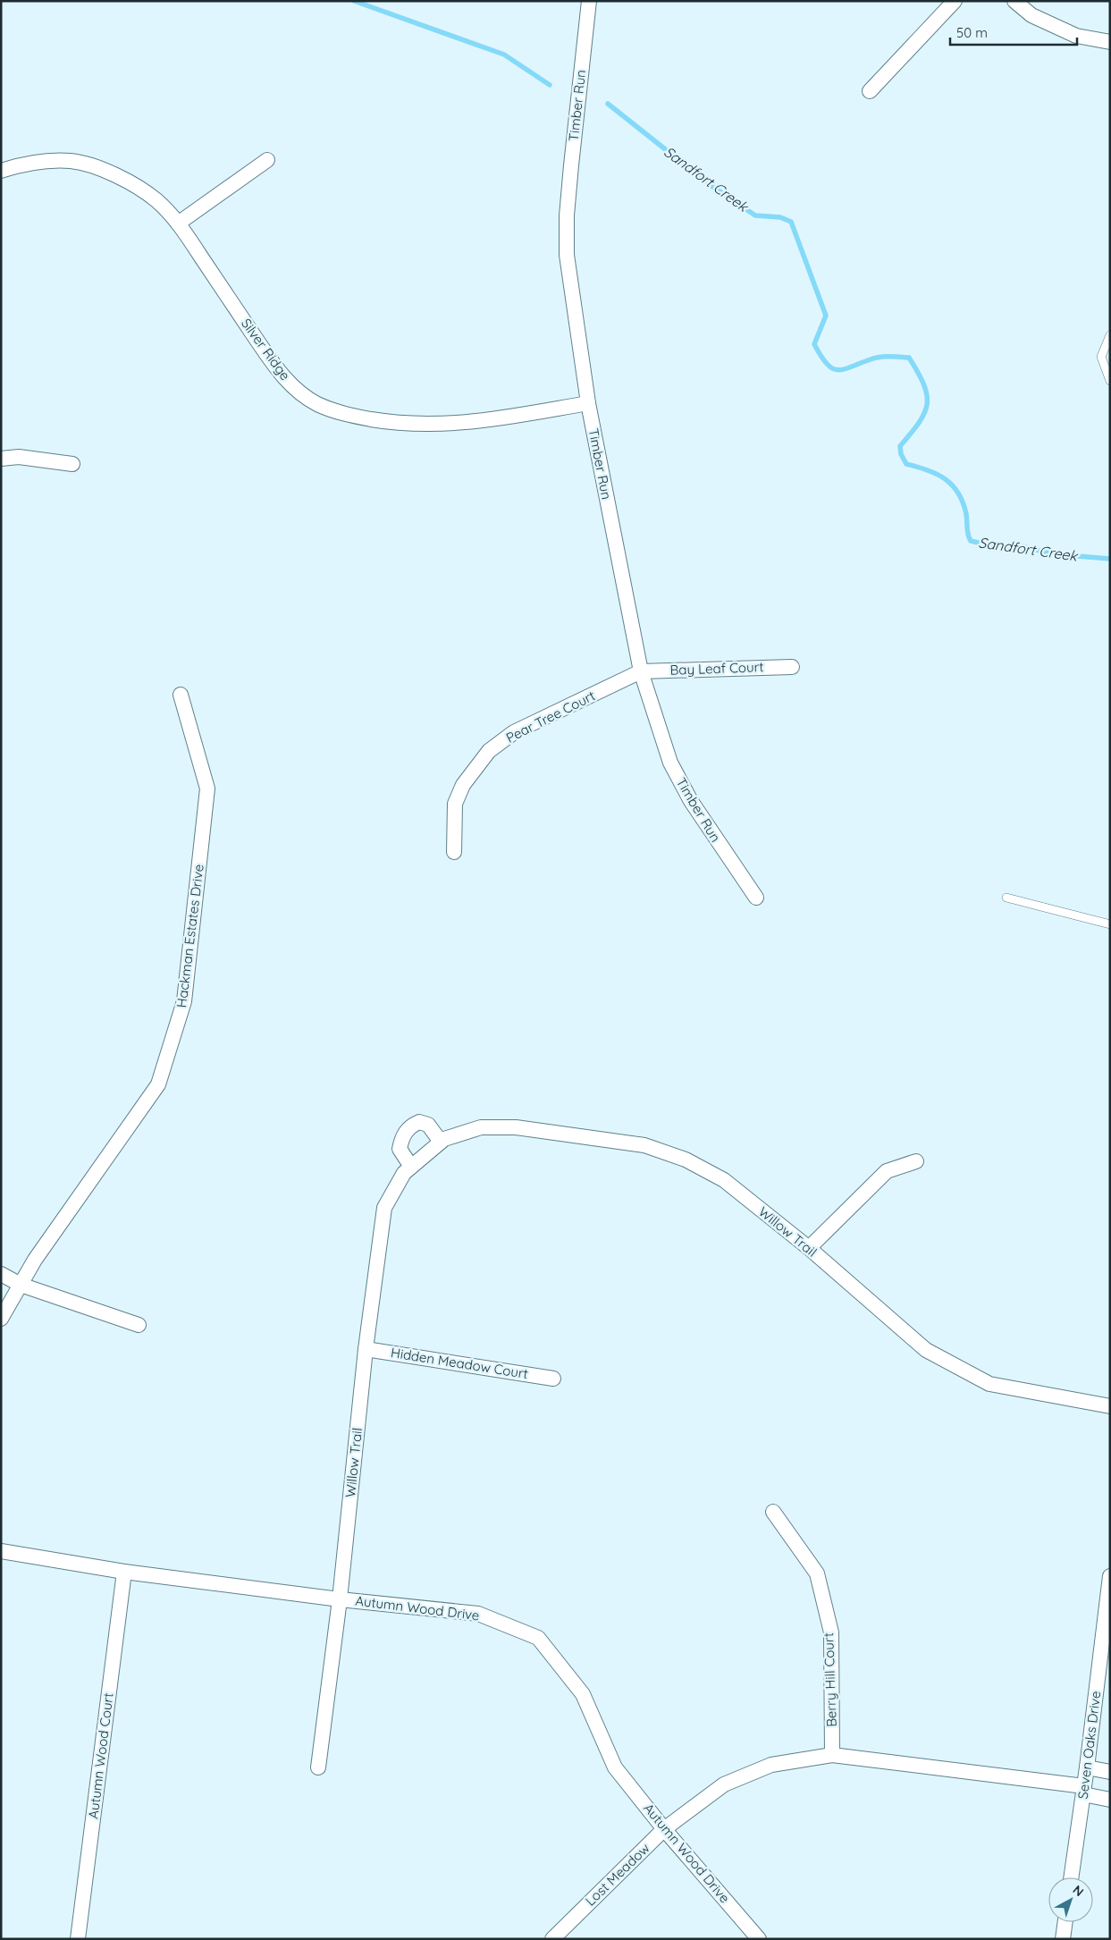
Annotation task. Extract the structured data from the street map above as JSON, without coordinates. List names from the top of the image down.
{
  "streets": {
    "street": [
      "Timber Run",
      "Silver Ridge",
      "Bay Leaf Court",
      "Pear Tree Court",
      "Hackman Estates Drive",
      "Willow Trail",
      "Hidden Meadow Court",
      "Autumn Wood Drive",
      "Berry Hill Court",
      "Seven Oaks Drive",
      "Autumn Wood Court",
      "Lost Meadow"
    ]
  },
  "crossings": [
    ["Timber Run", "Silver Ridge"],
    ["Timber Run", "Bay Leaf Court"],
    ["Timber Run", "Pear Tree Court"],
    ["Bay Leaf Court", "Pear Tree Court"],
    ["Willow Trail", "Hidden Meadow Court"],
    ["Willow Trail", "Autumn Wood Drive"],
    ["Autumn Wood Drive", "Autumn Wood Court"],
    ["Autumn Wood Drive", "Lost Meadow"],
    ["Berry Hill Court", "Lost Meadow"]
  ],
  "water": ["Sandfort Creek"],
  "scale_bar": "50 m",
  "north": "top right"
}
